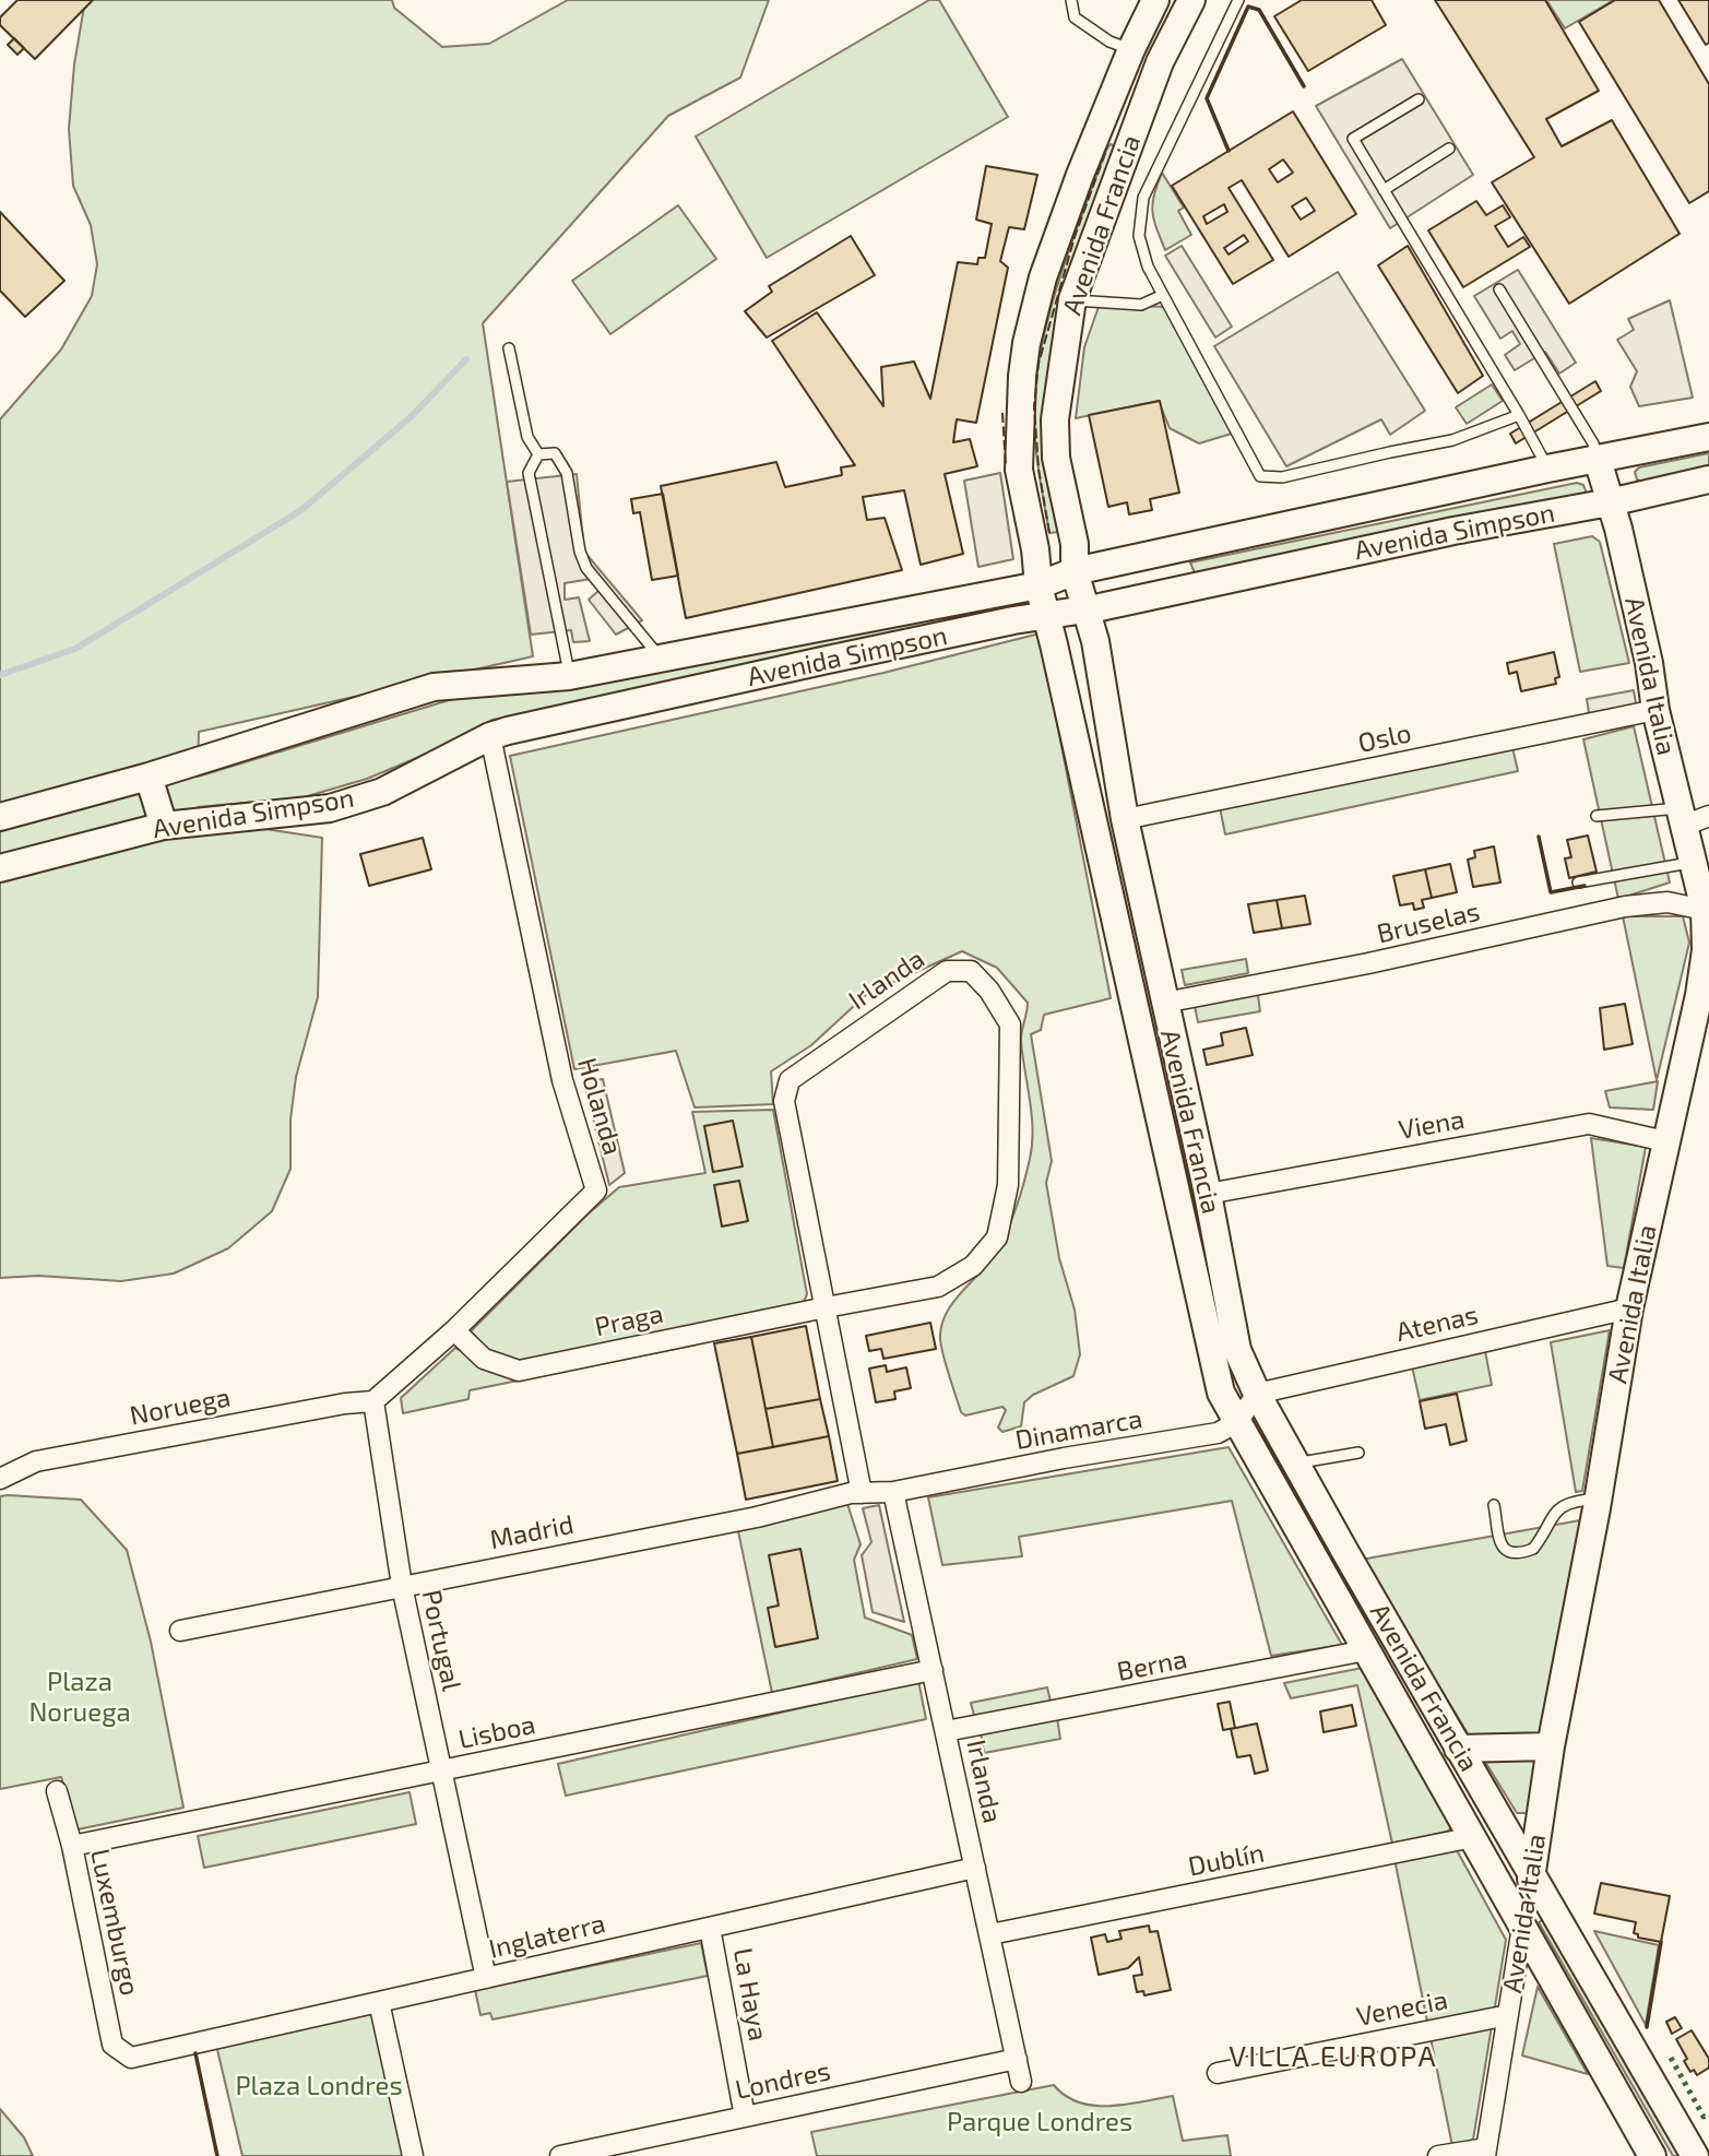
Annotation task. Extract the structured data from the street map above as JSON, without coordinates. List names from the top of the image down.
{
  "streets": {
    "main road": ["Avenida Francia", "Avenida Simpson", "Avenida Italia"],
    "street": [
      "Oslo",
      "Bruselas",
      "Irlanda",
      "Holanda",
      "Viena",
      "Praga",
      "Atenas",
      "Noruega",
      "Dinamarca",
      "Madrid",
      "Portugal",
      "Berna",
      "Lisboa",
      "Dublín",
      "Luxemburgo",
      "Inglaterra",
      "La Haya",
      "Venecia",
      "Londres"
    ]
  },
  "crossings": [
    ["Avenida Francia", "Avenida Simpson"],
    ["Avenida Francia", "Avenida Italia"],
    ["Avenida Francia", "Oslo"],
    ["Avenida Francia", "Bruselas"],
    ["Avenida Francia", "Viena"],
    ["Avenida Francia", "Atenas"],
    ["Avenida Francia", "Dinamarca"],
    ["Avenida Francia", "Berna"],
    ["Avenida Francia", "Dublín"],
    ["Avenida Simpson", "Avenida Italia"],
    ["Avenida Simpson", "Holanda"],
    ["Avenida Italia", "Oslo"],
    ["Avenida Italia", "Bruselas"],
    ["Avenida Italia", "Viena"],
    ["Avenida Italia", "Atenas"],
    ["Avenida Italia", "Venecia"],
    ["Irlanda", "Praga"],
    ["Irlanda", "Dinamarca"],
    ["Irlanda", "Madrid"],
    ["Irlanda", "Berna"],
    ["Irlanda", "Lisboa"],
    ["Irlanda", "Dublín"],
    ["Irlanda", "Inglaterra"],
    ["Irlanda", "Londres"],
    ["Holanda", "Praga"],
    ["Holanda", "Noruega"],
    ["Holanda", "Portugal"],
    ["Noruega", "Portugal"],
    ["Dinamarca", "Madrid"],
    ["Madrid", "Portugal"],
    ["Portugal", "Lisboa"],
    ["Portugal", "Inglaterra"],
    ["Lisboa", "Luxemburgo"],
    ["Luxemburgo", "Inglaterra"],
    ["Inglaterra", "La Haya"],
    ["La Haya", "Londres"]
  ],
  "districts": ["VILLA EUROPA"],
  "parks": ["Plaza Noruega", "Plaza Londres", "Parque Londres"]
}
